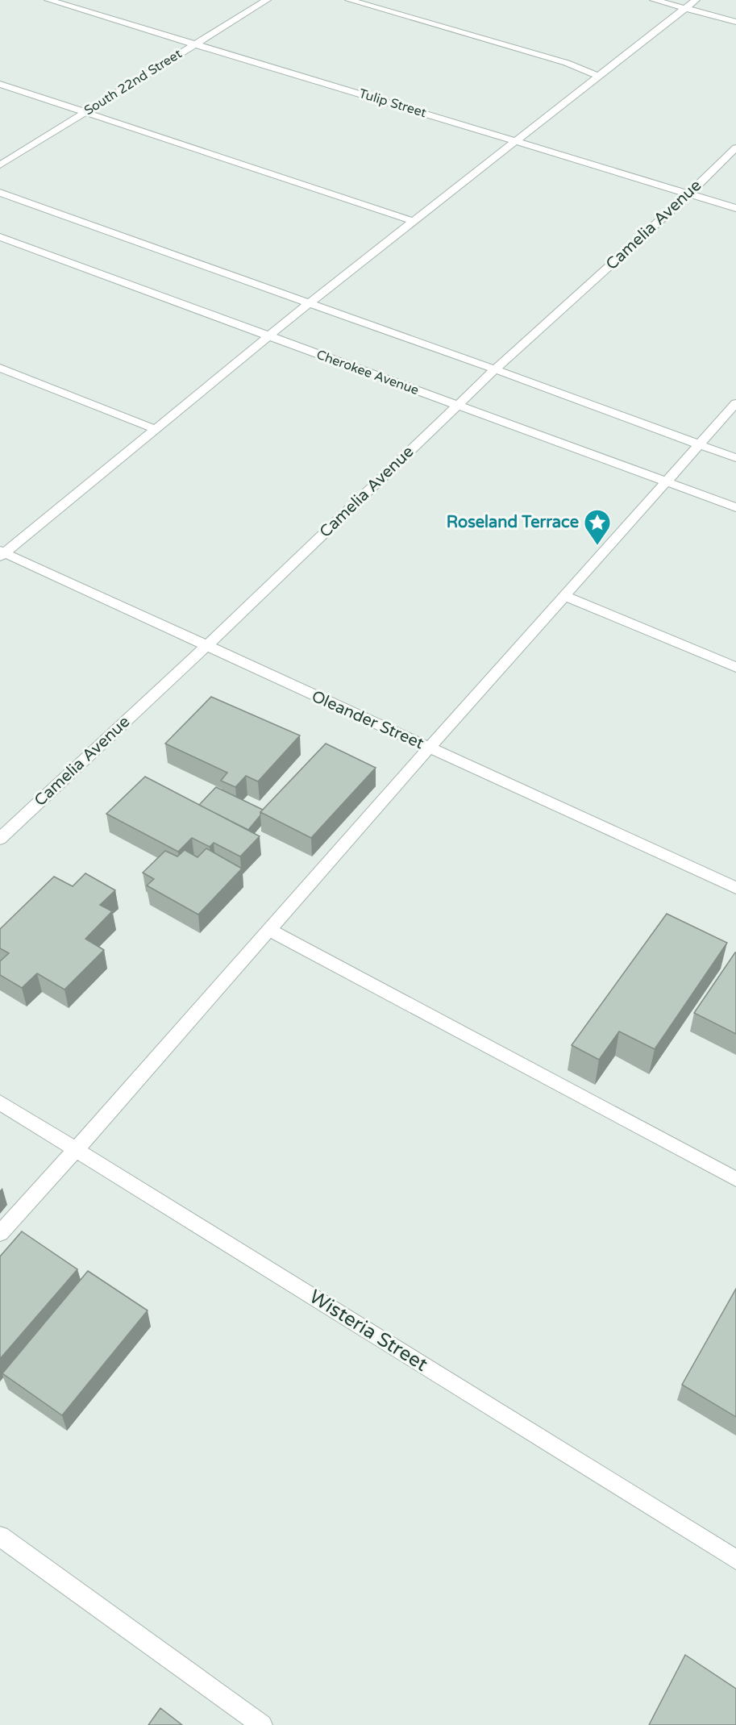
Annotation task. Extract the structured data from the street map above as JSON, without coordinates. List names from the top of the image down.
{
  "streets": {
    "street": [
      "South 22nd Street",
      "Tulip Street",
      "Camelia Avenue",
      "Cherokee Avenue",
      "Oleander Street",
      "Wisteria Street"
    ]
  },
  "crossings": [
    ["South 22nd Street", "Tulip Street"],
    ["Tulip Street", "Camelia Avenue"],
    ["Camelia Avenue", "Cherokee Avenue"],
    ["Camelia Avenue", "Oleander Street"]
  ],
  "places": {
    "place": ["Roseland Terrace"]
  }
}
